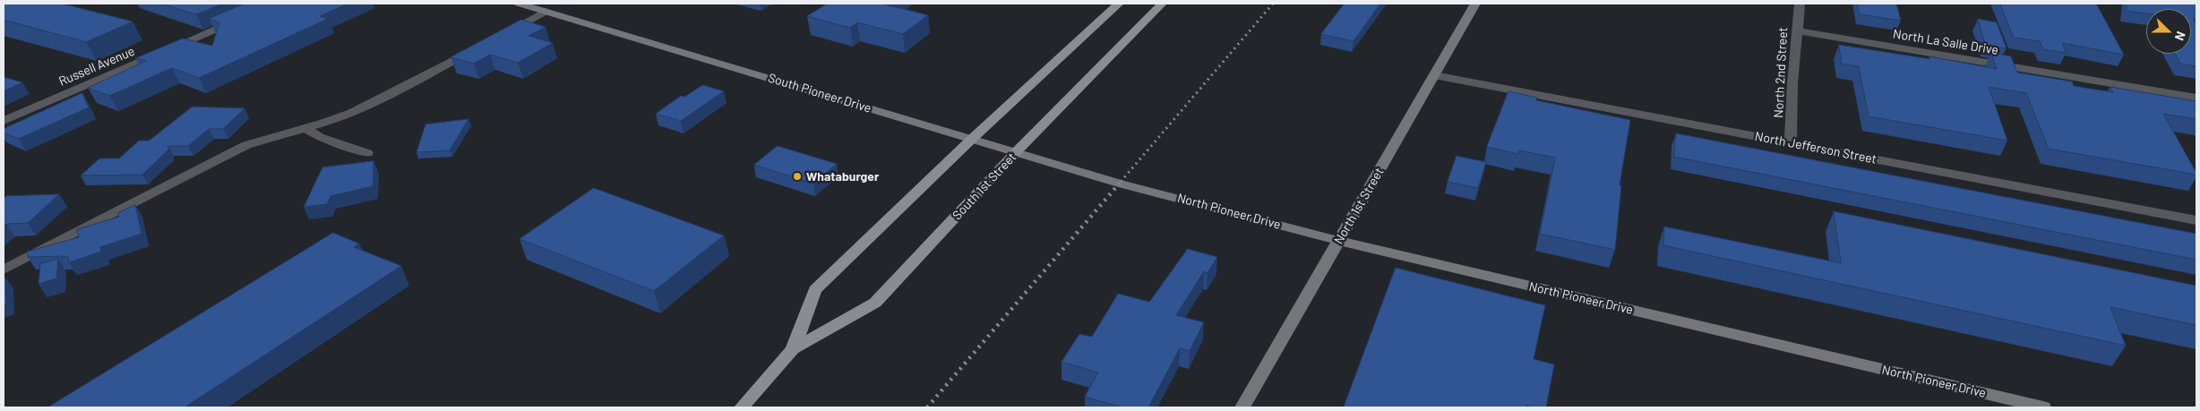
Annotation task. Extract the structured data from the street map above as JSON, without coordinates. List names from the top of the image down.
{
  "streets": {
    "main road": ["South 1st Street"],
    "street": [
      "North La Salle Drive",
      "Russell Avenue",
      "North 2nd Street",
      "South Pioneer Drive",
      "North Jefferson Street",
      "North 1st Street",
      "North Pioneer Drive"
    ]
  },
  "crossings": [
    ["North La Salle Drive", "North 2nd Street"],
    ["North 2nd Street", "North Jefferson Street"],
    ["South Pioneer Drive", "South 1st Street"],
    ["South Pioneer Drive", "North Pioneer Drive"],
    ["North Jefferson Street", "North 1st Street"],
    ["North 1st Street", "North Pioneer Drive"]
  ],
  "places": ["Whataburger"],
  "north": "right"
}
